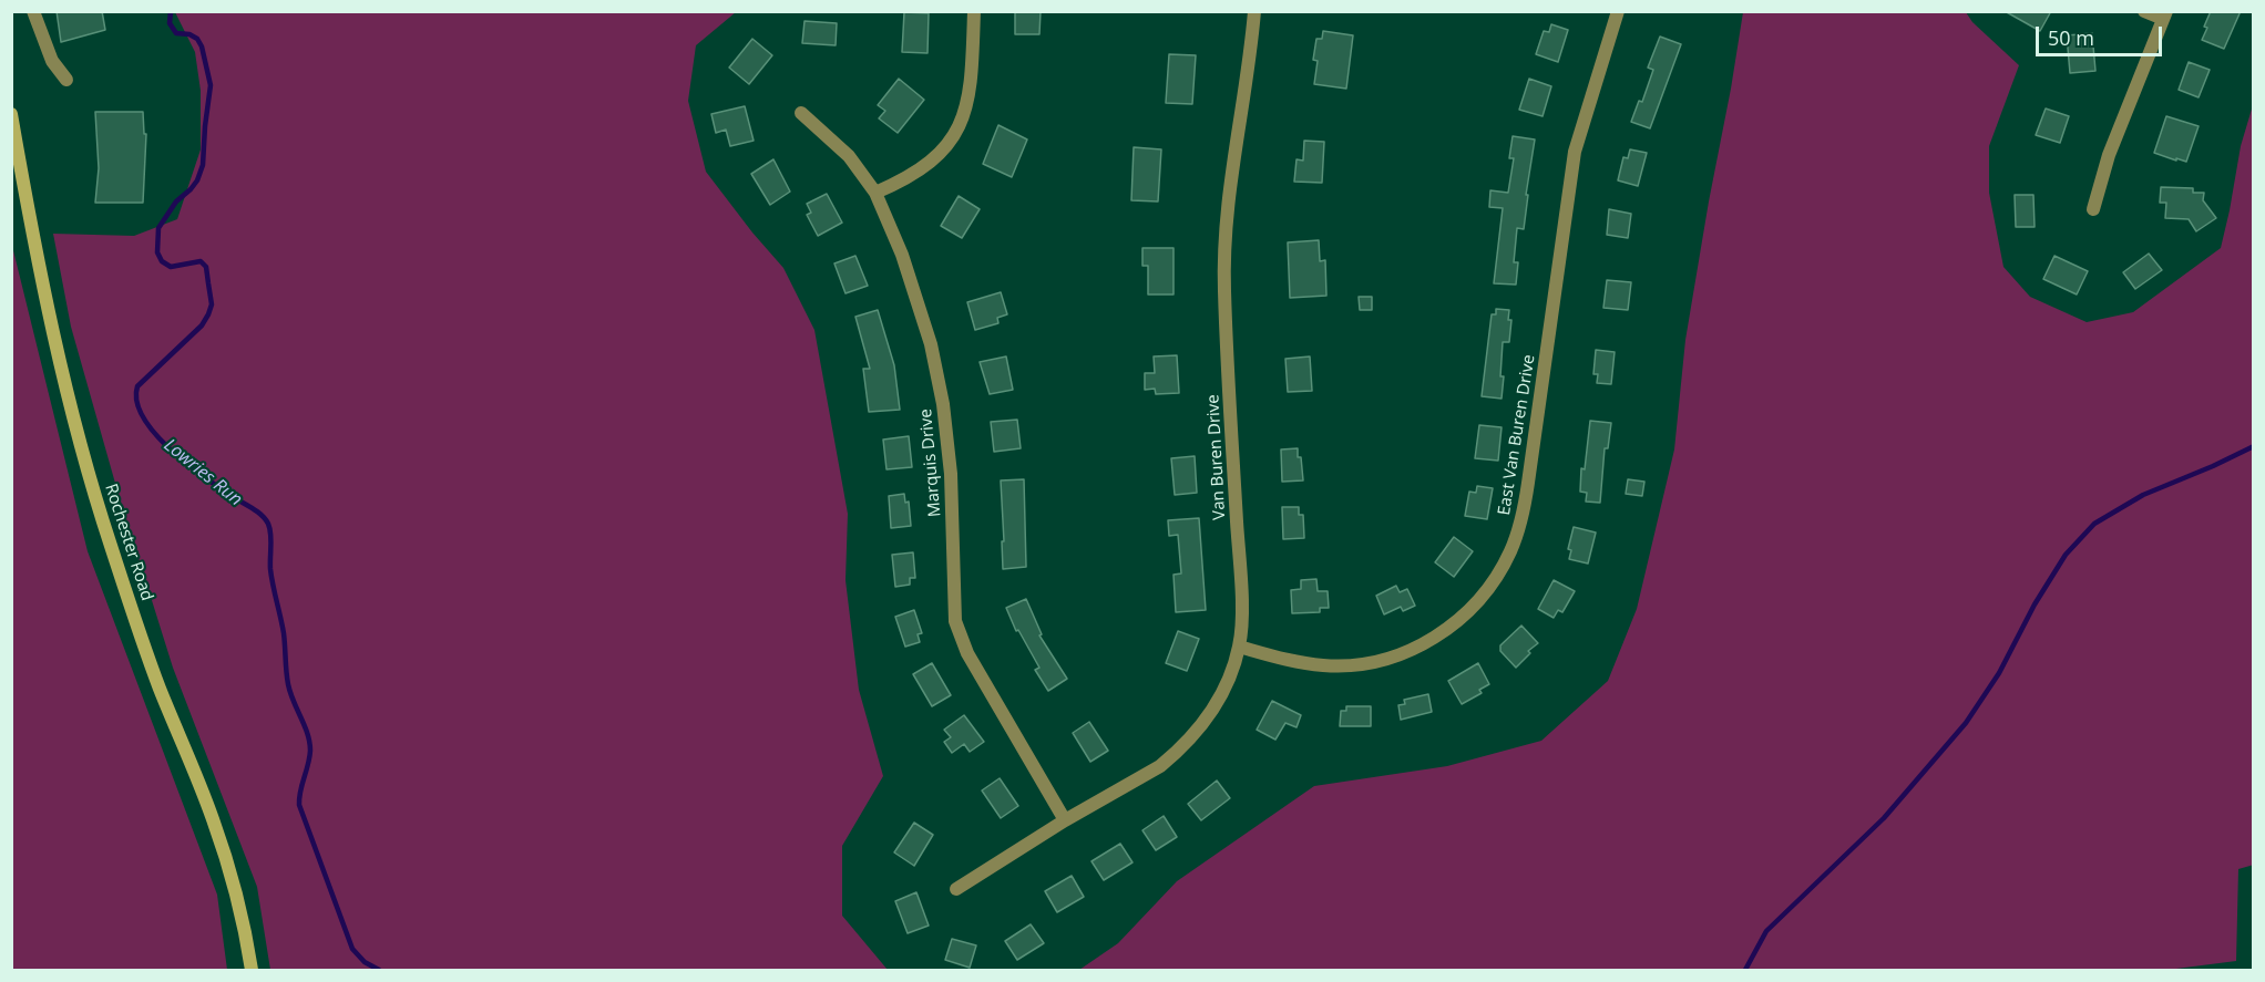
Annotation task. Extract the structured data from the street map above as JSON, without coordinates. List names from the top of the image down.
{
  "streets": {
    "street": [
      "East Van Buren Drive",
      "Van Buren Drive",
      "Marquis Drive",
      "Rochester Road"
    ]
  },
  "crossings": [
    ["East Van Buren Drive", "Van Buren Drive"],
    ["Van Buren Drive", "Marquis Drive"]
  ],
  "water": ["Lowries Run"],
  "scale_bar": "50 m"
}
